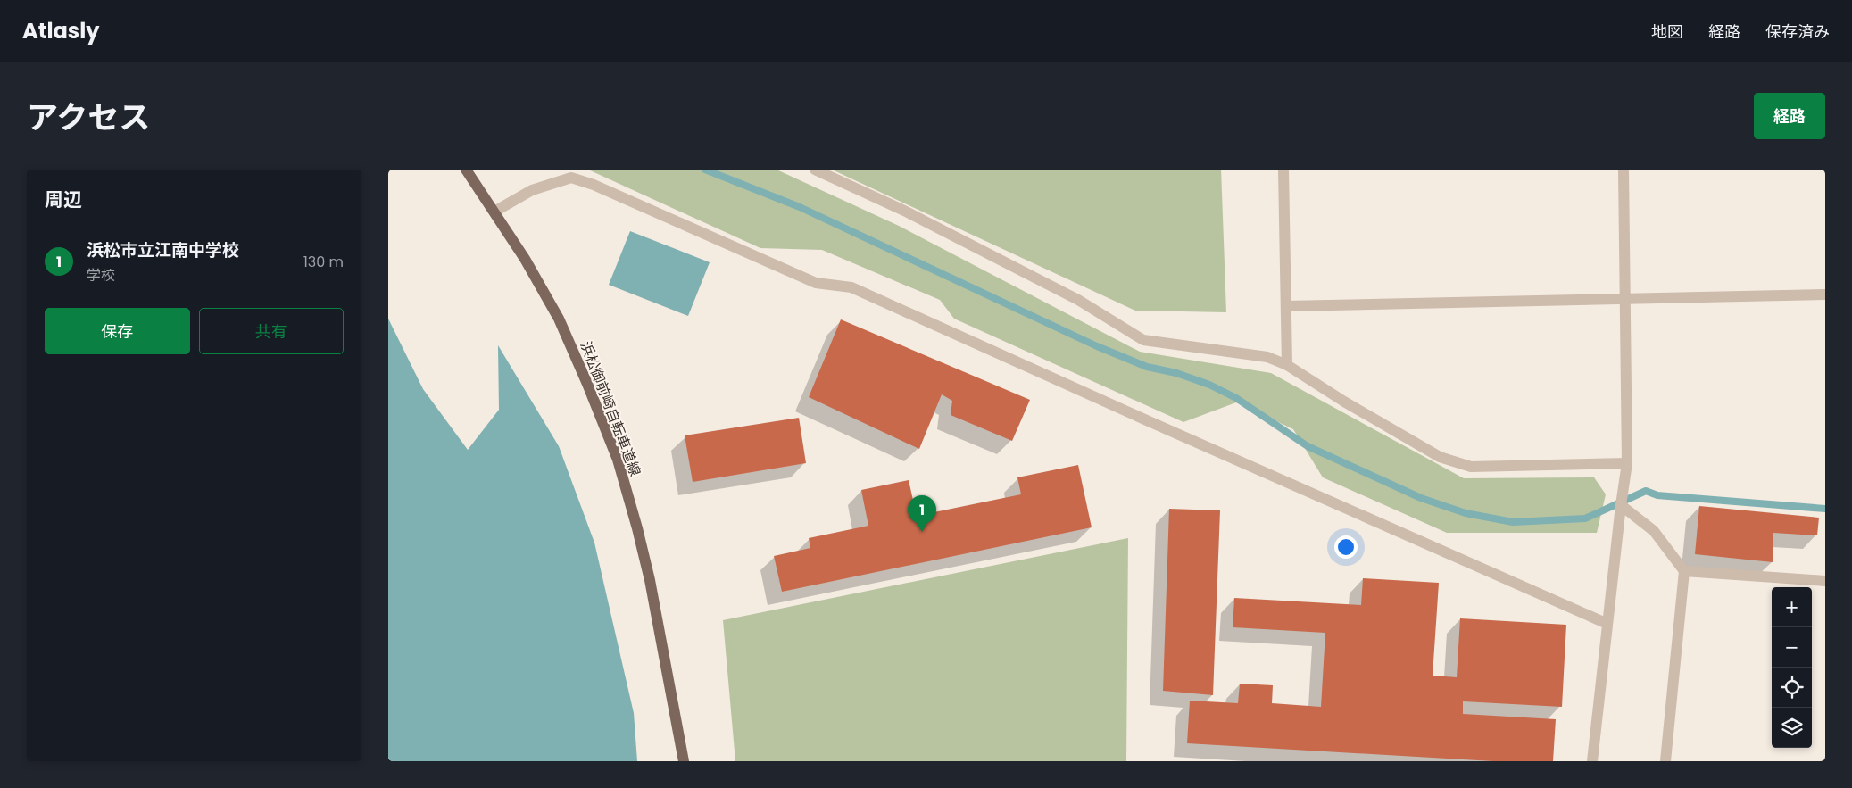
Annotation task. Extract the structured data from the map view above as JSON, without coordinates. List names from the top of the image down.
{
  "streets": {
    "main road": ["浜松御前崎自転車道線"]
  },
  "page": {
    "header": "Atlasly",
    "nav": ["地図", "経路", "保存済み"],
    "title": "アクセス",
    "buttons": [
      "経路",
      ["保存", "共有"]
    ],
    "heading": "周辺",
    "list": [
      {
        "mark": "1",
        "name": "浜松市立江南中学校",
        "note": "学校",
        "value": "130 m"
      }
    ],
    "pins": "1",
    "map_buttons": ["+", "−"]
  }
}
